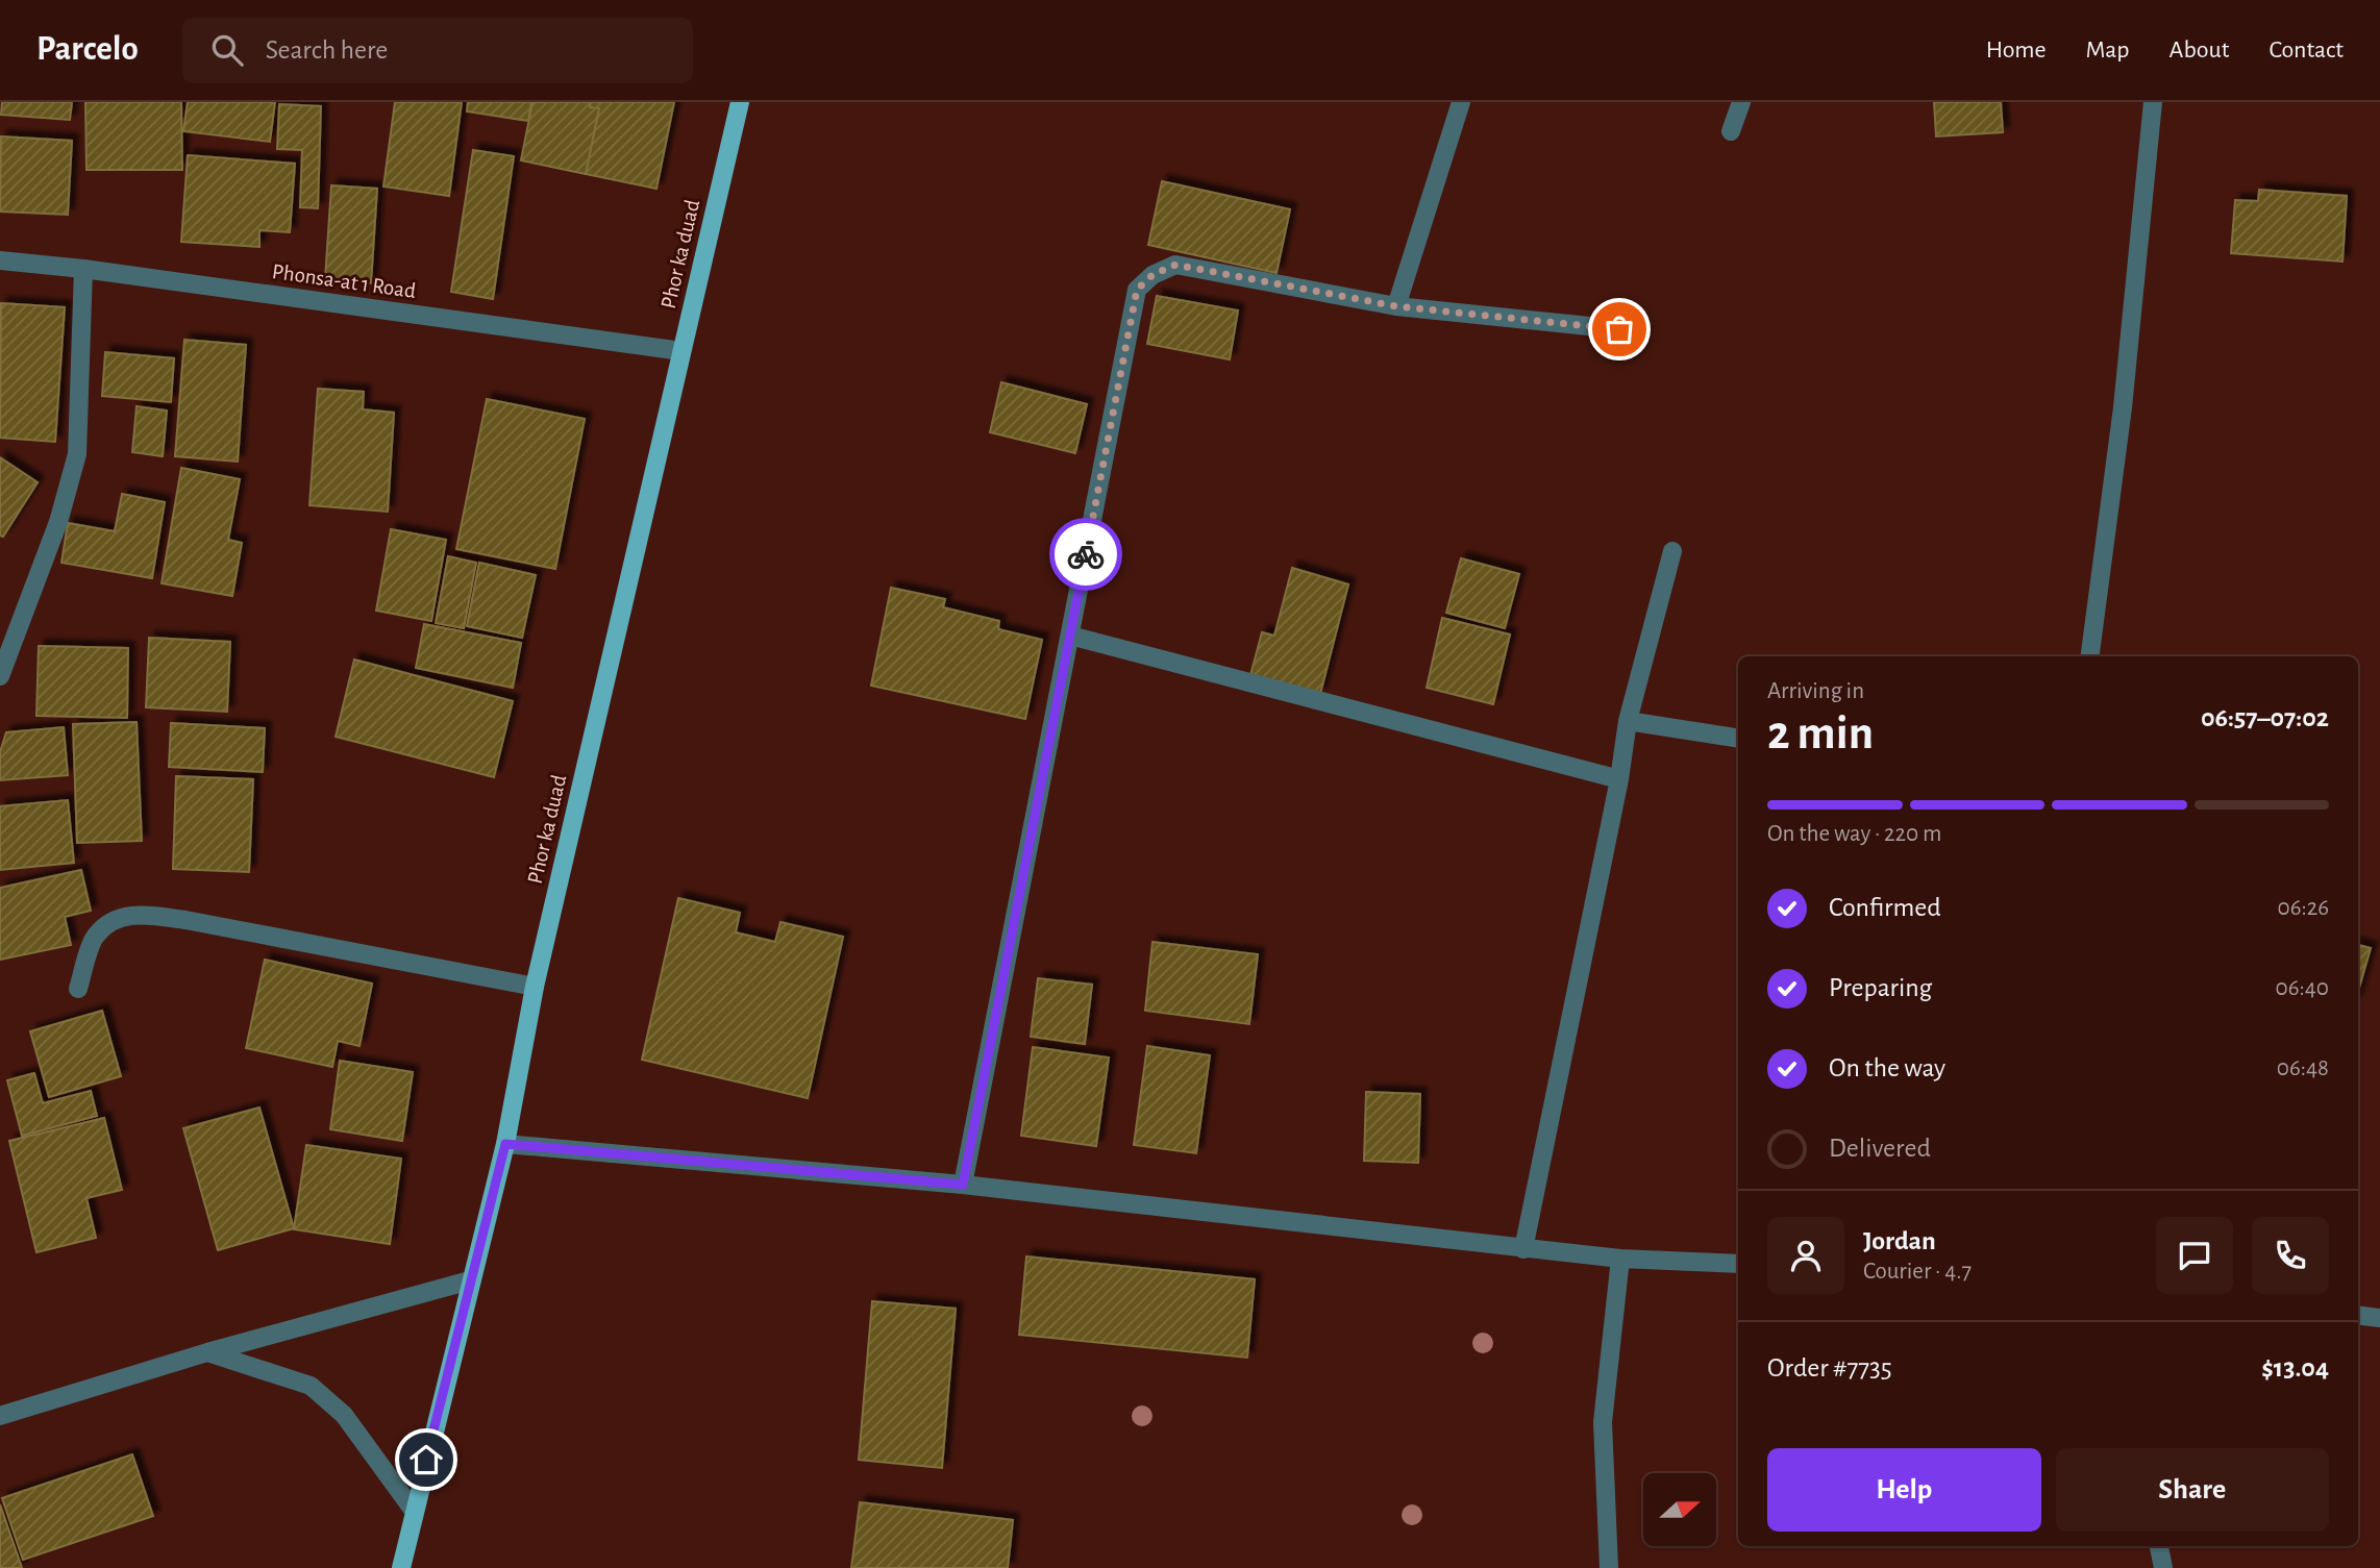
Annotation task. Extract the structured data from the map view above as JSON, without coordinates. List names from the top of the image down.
{
  "streets": {
    "main road": ["Phor ka duad"],
    "street": ["Phonsa-at 1 Road"]
  },
  "crossings": [
    ["Phor ka duad", "Phonsa-at 1 Road"]
  ],
  "north": "right",
  "page": {
    "header": "Parcelo",
    "search": "Search here",
    "nav": [
      "Home",
      "Map",
      "About",
      "Contact"
    ],
    "heading": ["2 min", "Arriving in", "06:57–07:02"],
    "panel": [
      "Jordan",
      "Courier · 4.7",
      "Order #7735",
      "$13.04"
    ],
    "bar": "On the way · 220 m",
    "list": [
      ["Confirmed", "06:26"],
      ["Preparing", "06:40"],
      ["On the way", "06:48"],
      "Delivered"
    ],
    "buttons": ["Help", "Share"]
  }
}
